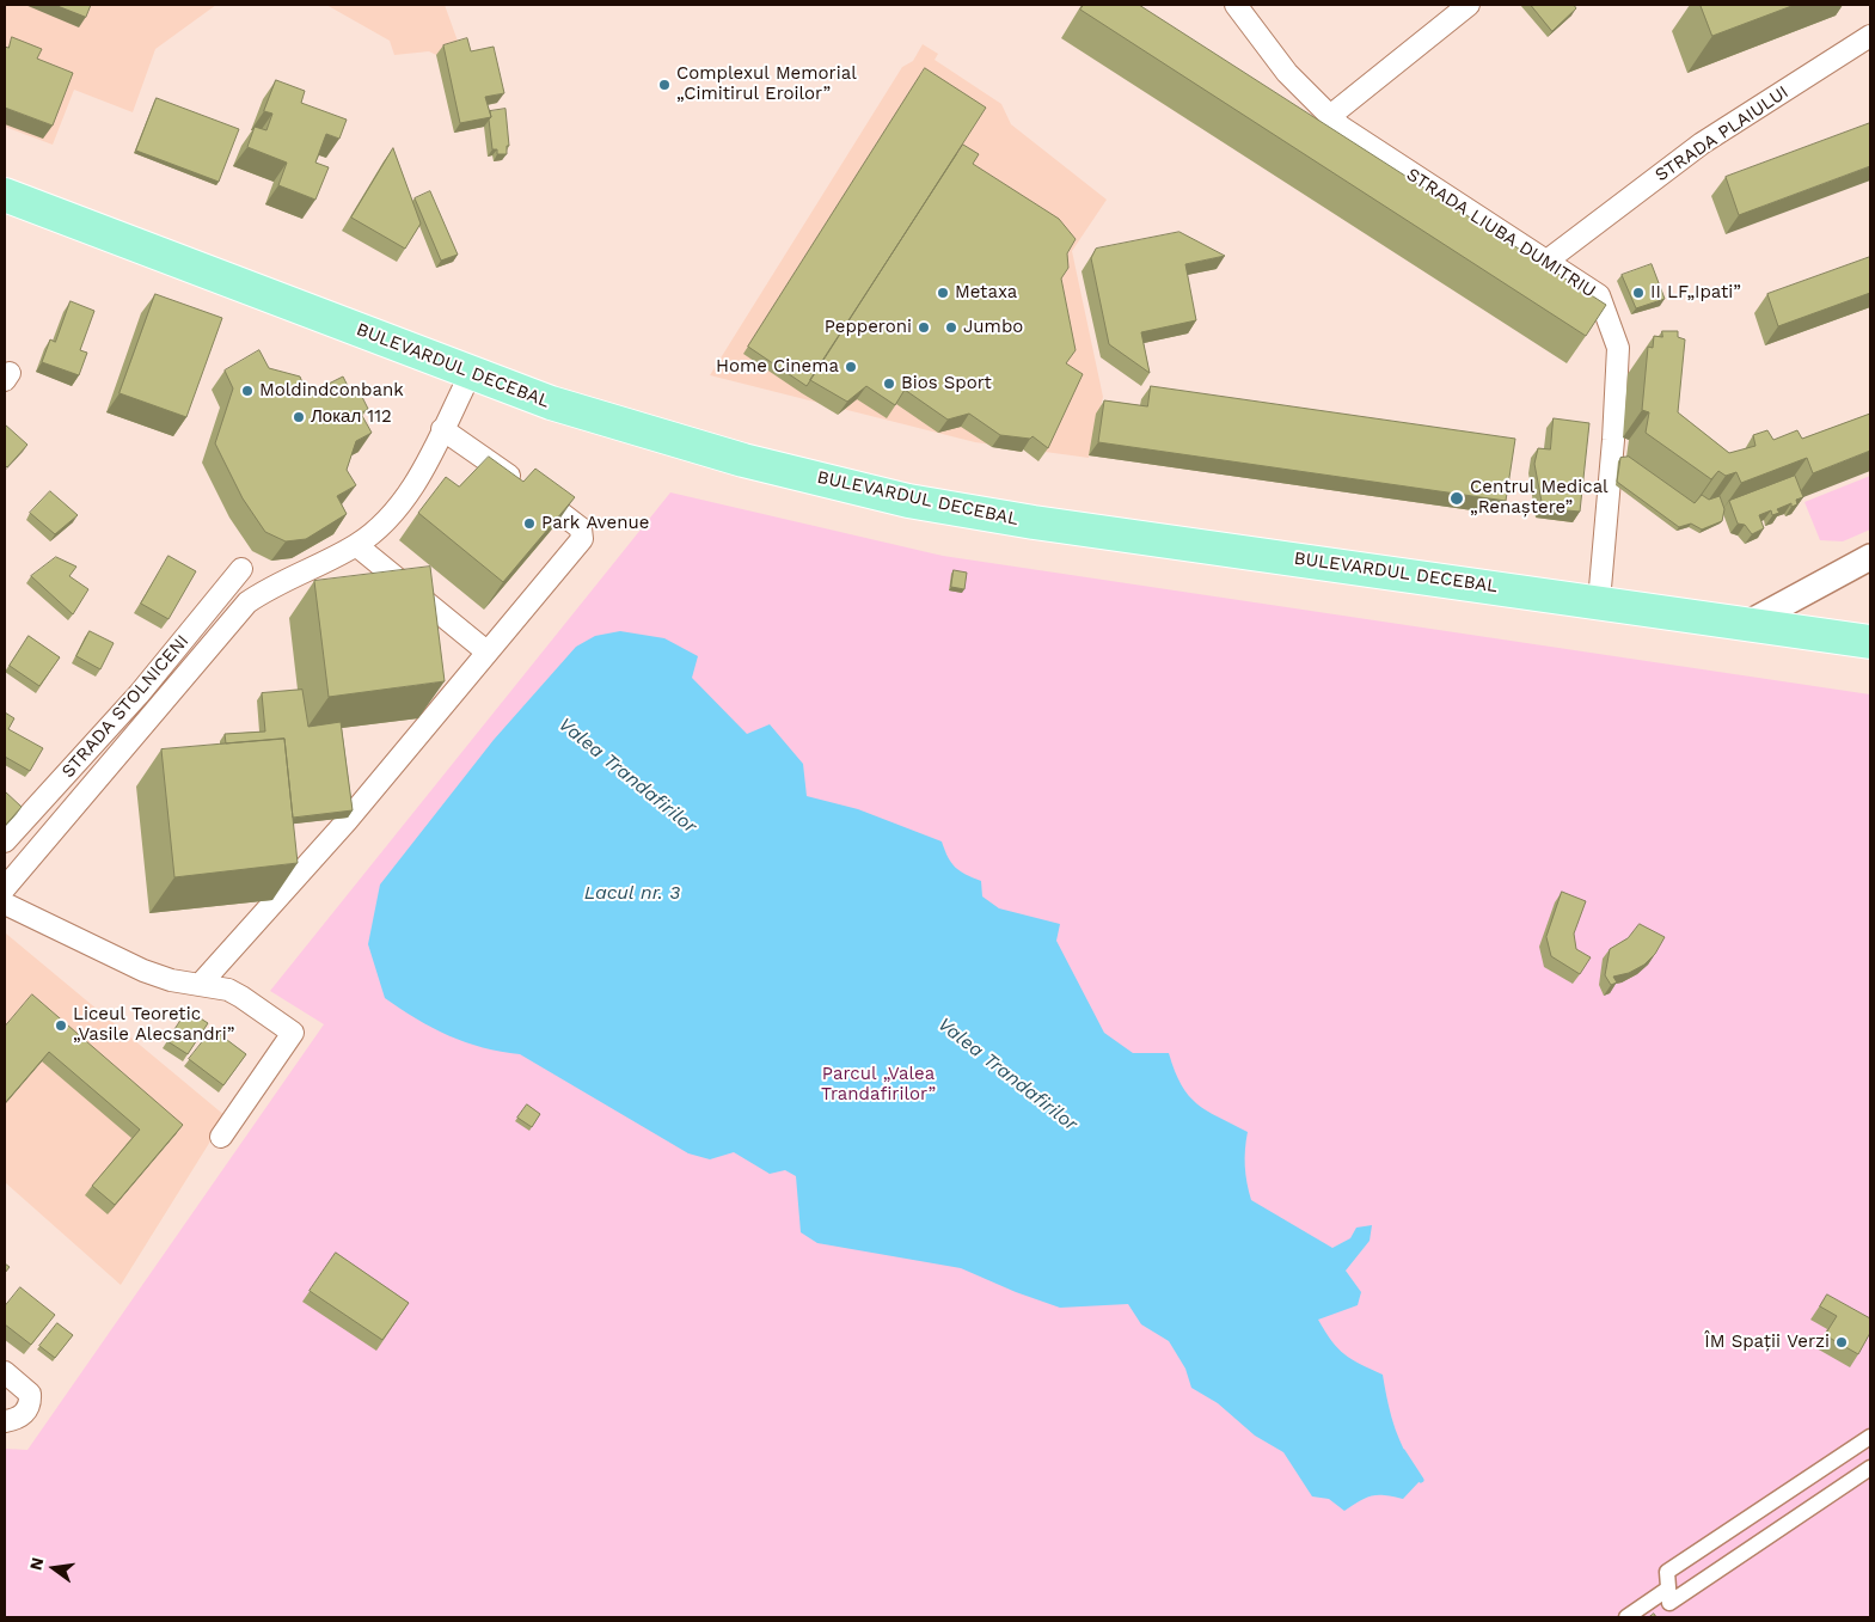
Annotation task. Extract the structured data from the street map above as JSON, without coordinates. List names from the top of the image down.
{
  "streets": {
    "main road": ["BULEVARDUL DECEBAL"],
    "street": ["STRADA PLAIULUI", "STRADA LIUBA DUMITRIU", "STRADA STOLNICENI"]
  },
  "crossings": [
    ["STRADA PLAIULUI", "STRADA LIUBA DUMITRIU"],
    ["STRADA LIUBA DUMITRIU", "BULEVARDUL DECEBAL"]
  ],
  "water": ["Valea Trandafirilor", "Lacul nr. 3"],
  "parks": ["Parcul „Valea Trandafirilor”"],
  "places": [
    "Complexul Memorial „Cimitirul Eroilor”",
    "Metaxa",
    "II LF„Ipati”",
    "Pepperoni",
    "Jumbo",
    "Home Cinema",
    "Bios Sport",
    "Moldindconbank",
    "Локал 112",
    "Centrul Medical „Renaștere”",
    "Park Avenue",
    "Liceul Teoretic „Vasile Alecsandri”",
    "ÎM Spații Verzi"
  ],
  "north": "left"
}
